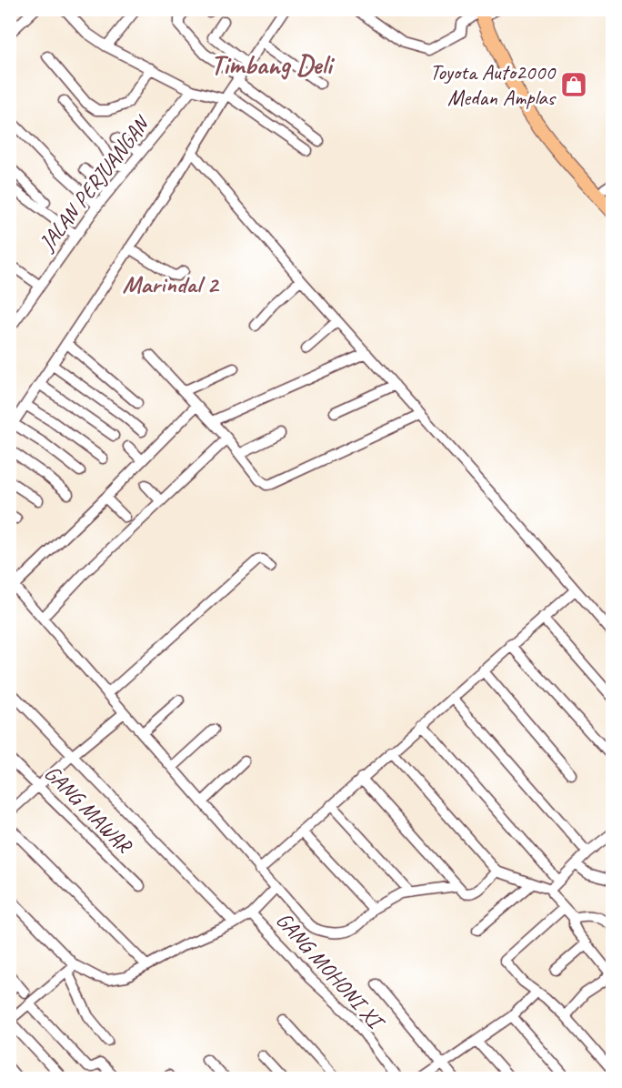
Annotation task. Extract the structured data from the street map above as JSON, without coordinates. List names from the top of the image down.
{
  "streets": {
    "street": ["JALAN PERJUANGAN", "GANG MAWAR", "GANG MOHONI XI"]
  },
  "districts": ["Timbang Deli", "Marindal 2"],
  "places": {
    "shop": ["Toyota Auto2000 Medan Amplas"]
  }
}
